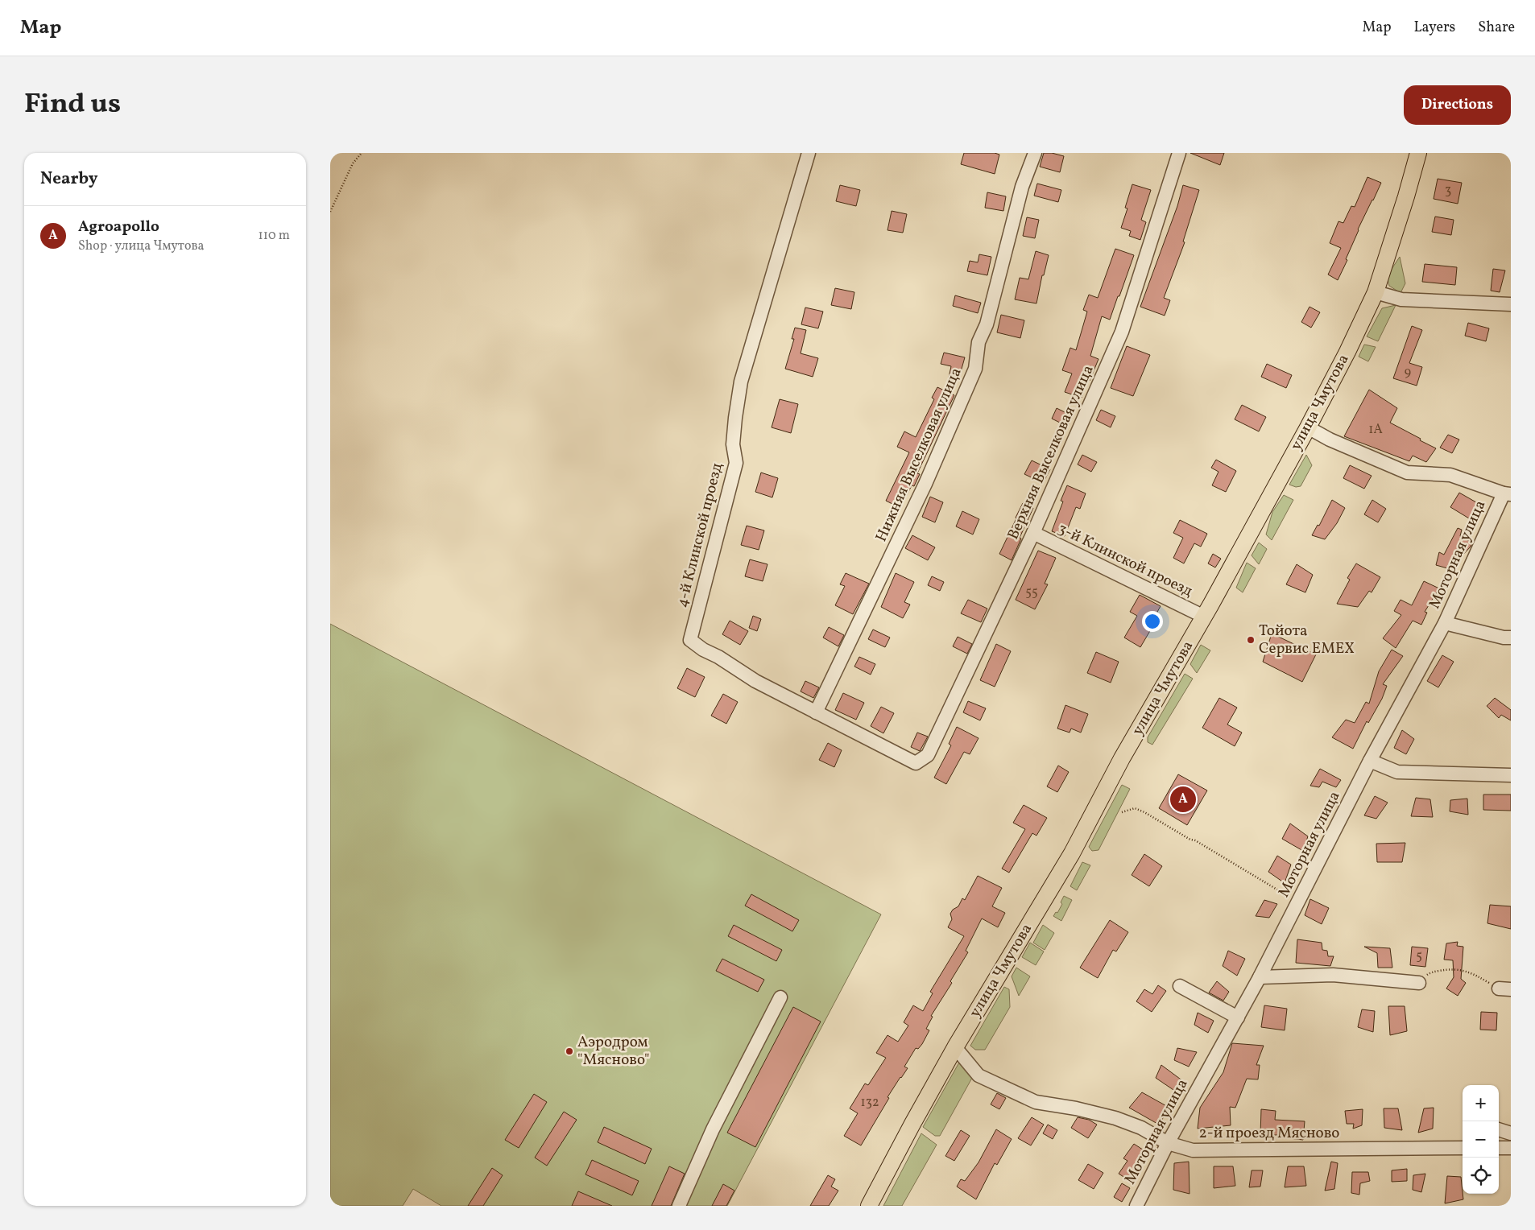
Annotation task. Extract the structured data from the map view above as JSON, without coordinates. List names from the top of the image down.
{
  "streets": {
    "main road": ["улица Чмутова"],
    "street": [
      "Верхняя Выселковая улица",
      "Нижняя Выселковая улица",
      "4-й Клинской проезд",
      "Моторная улица",
      "3-й Клинской проезд",
      "2-й проезд Мясново"
    ]
  },
  "crossings": [
    ["улица Чмутова", "3-й Клинской проезд"],
    ["улица Чмутова", "2-й проезд Мясново"],
    ["Верхняя Выселковая улица", "4-й Клинской проезд"],
    ["Верхняя Выселковая улица", "3-й Клинской проезд"],
    ["Нижняя Выселковая улица", "4-й Клинской проезд"],
    ["Моторная улица", "2-й проезд Мясново"]
  ],
  "places": ["Тойота Сервис EMEX", "Аэродром \"Мясново\""],
  "house_numbers": [
    "3",
    "9",
    "1А",
    "55",
    "5",
    "132"
  ],
  "page": {
    "header": "Map",
    "nav": ["Map", "Layers", "Share"],
    "title": "Find us",
    "buttons": "Directions",
    "heading": "Nearby",
    "list": [
      {
        "mark": "A",
        "name": "Agroapollo",
        "note": "Shop · улица Чмутова",
        "value": "110 m"
      }
    ],
    "pins": "A",
    "map_buttons": ["+", "−"]
  }
}
